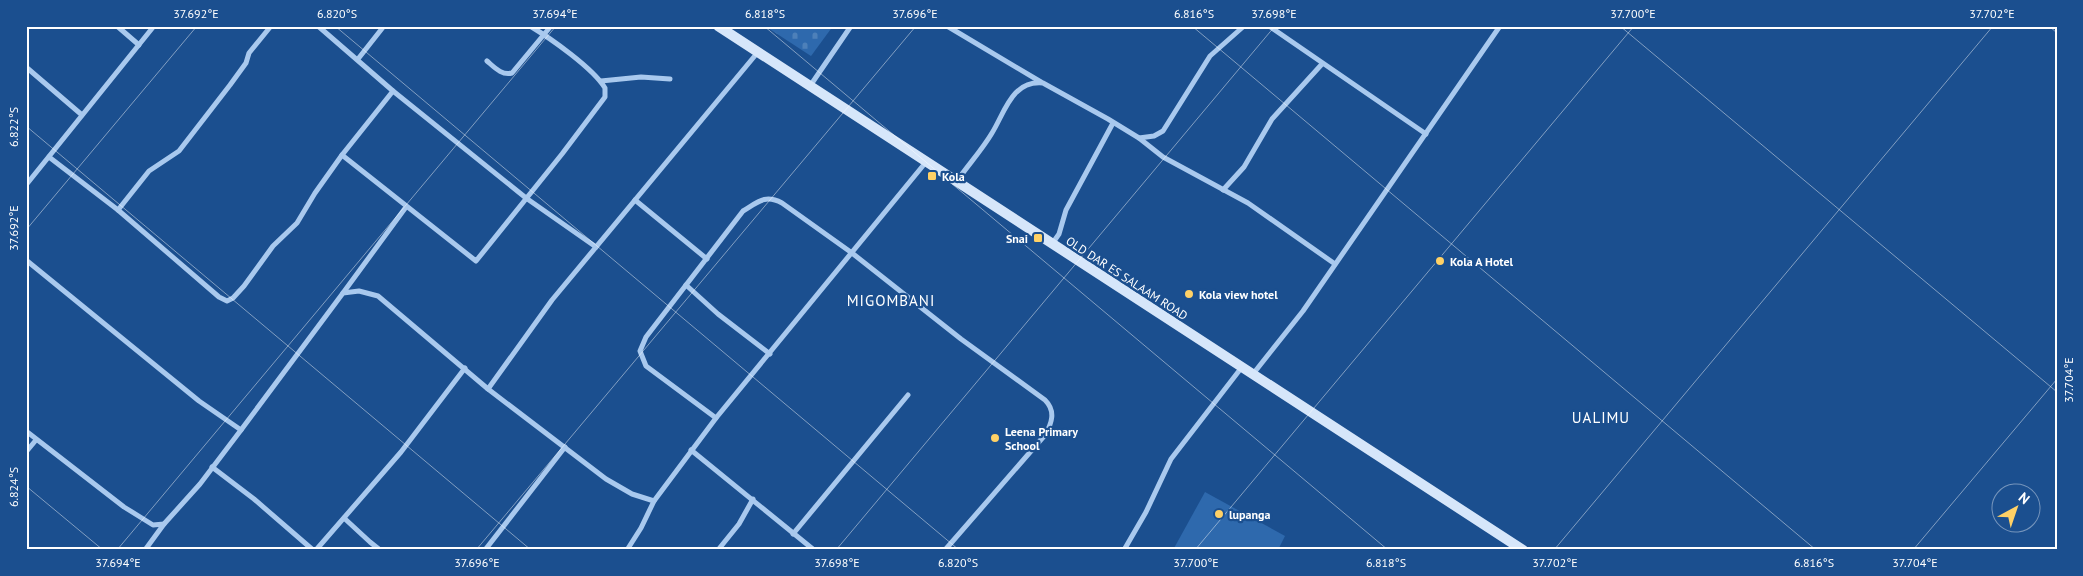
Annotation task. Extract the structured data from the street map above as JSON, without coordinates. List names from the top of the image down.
{
  "streets": {
    "main road": ["OLD DAR ES SALAAM ROAD"]
  },
  "districts": ["MIGOMBANI", "UALIMU"],
  "places": {
    "transit": ["Kola", "Snai"],
    "other": [
      "Kola A Hotel",
      "Kola view hotel",
      "Leena Primary School",
      "lupanga"
    ]
  },
  "north": "top right",
  "coordinates": [
    "37.692°E",
    "6.820°S",
    "37.694°E",
    "6.818°S",
    "37.696°E",
    "6.816°S",
    "37.698°E",
    "37.700°E",
    "37.702°E",
    "6.822°S",
    "37.704°E",
    "6.824°S"
  ]
}
